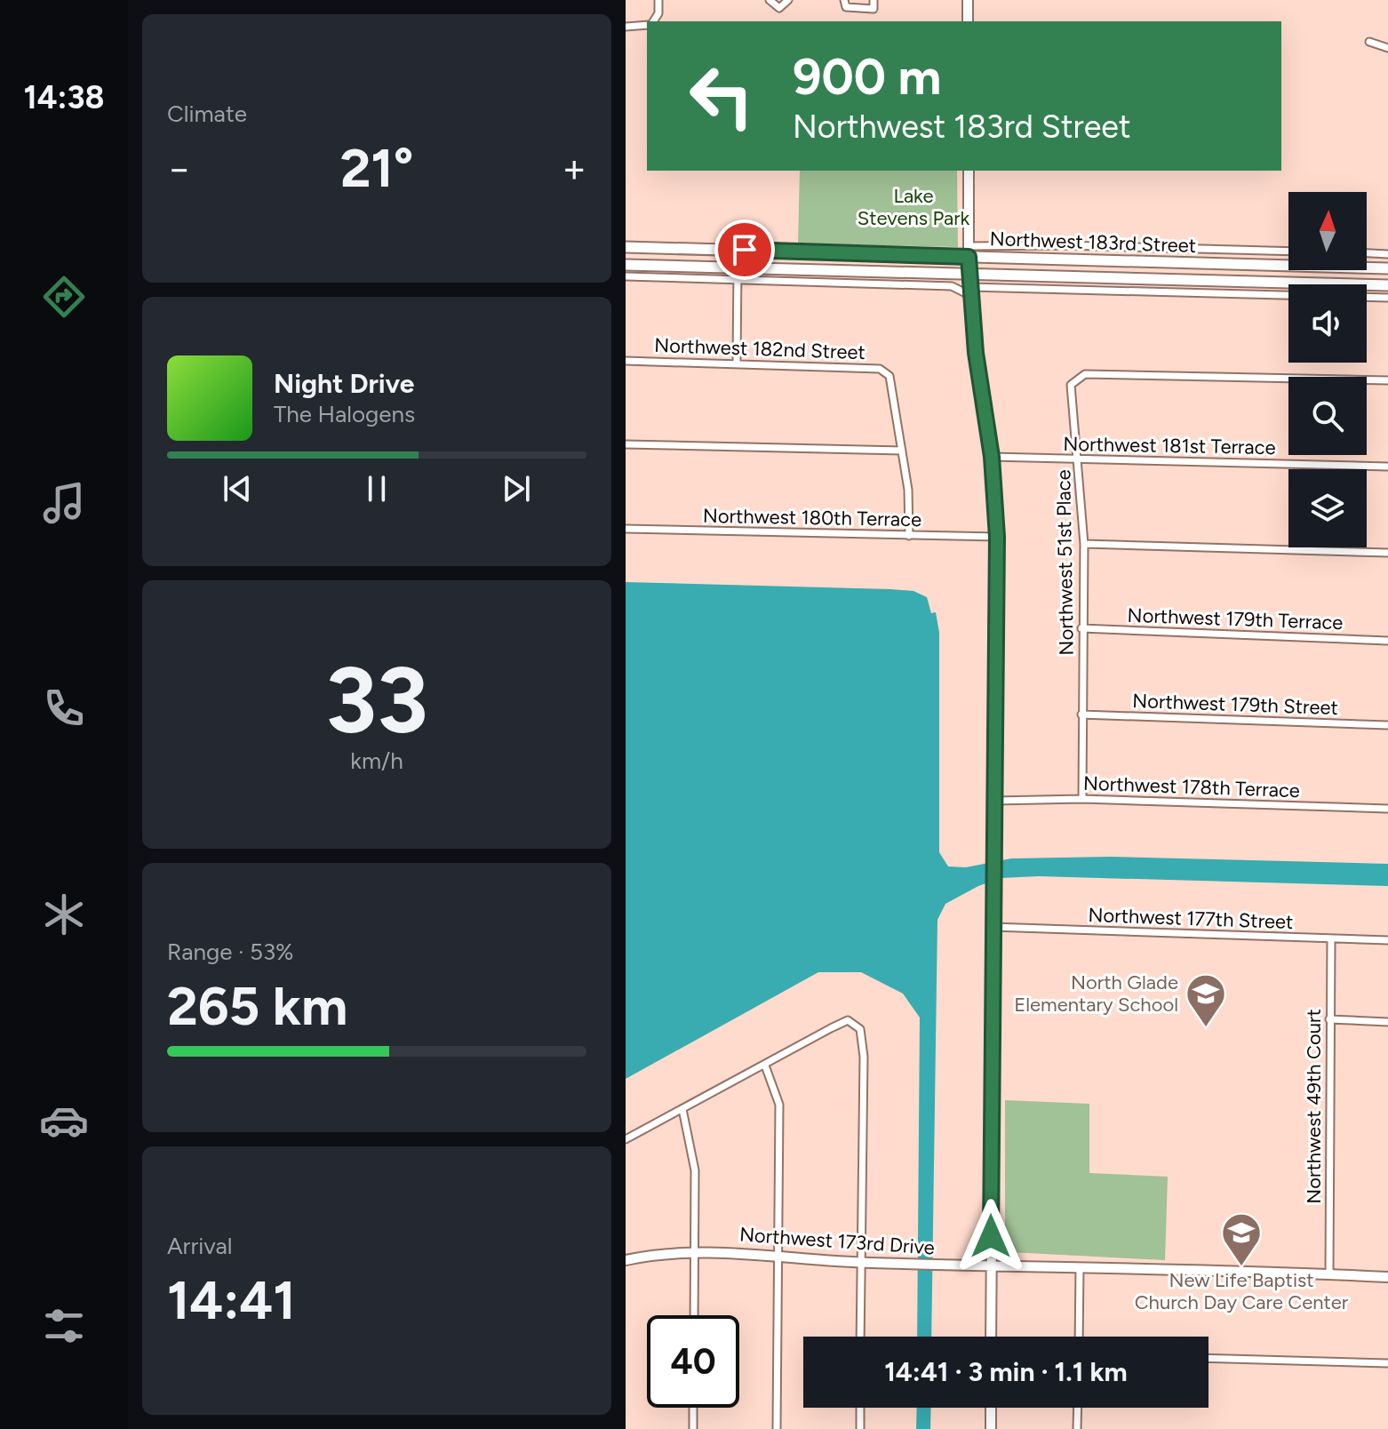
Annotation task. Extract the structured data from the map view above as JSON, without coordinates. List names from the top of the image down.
{
  "streets": {
    "main road": ["Northwest 183rd Street"],
    "street": [
      "Northwest 182nd Street",
      "Northwest 181st Terrace",
      "Northwest 180th Terrace",
      "Northwest 51st Place",
      "Northwest 179th Terrace",
      "Northwest 179th Street",
      "Northwest 178th Terrace",
      "Northwest 177th Street",
      "Northwest 49th Court",
      "Northwest 173rd Drive"
    ]
  },
  "crossings": [
    ["Northwest 181st Terrace", "Northwest 51st Place"],
    ["Northwest 51st Place", "Northwest 179th Terrace"],
    ["Northwest 51st Place", "Northwest 179th Street"],
    ["Northwest 51st Place", "Northwest 178th Terrace"],
    ["Northwest 177th Street", "Northwest 49th Court"],
    ["Northwest 49th Court", "Northwest 173rd Drive"]
  ],
  "parks": ["Lake Stevens Park"],
  "places": {
    "school or university": ["North Glade Elementary School", "New Life Baptist Church Day Care Center"]
  },
  "north": "top",
  "page": {
    "tabs": "14:38",
    "tile": [
      "Climate",
      ["33", "km/h"],
      ["Range · 53%", "265 km"],
      ["Arrival", "14:41"]
    ],
    "turn": ["900 m", "Northwest 183rd Street"],
    "heat": ["−", "21°", "+"],
    "song": ["Night Drive", "The Halogens"],
    "limit": "40",
    "trip": "14:41 · 3 min · 1.1 km"
  }
}
